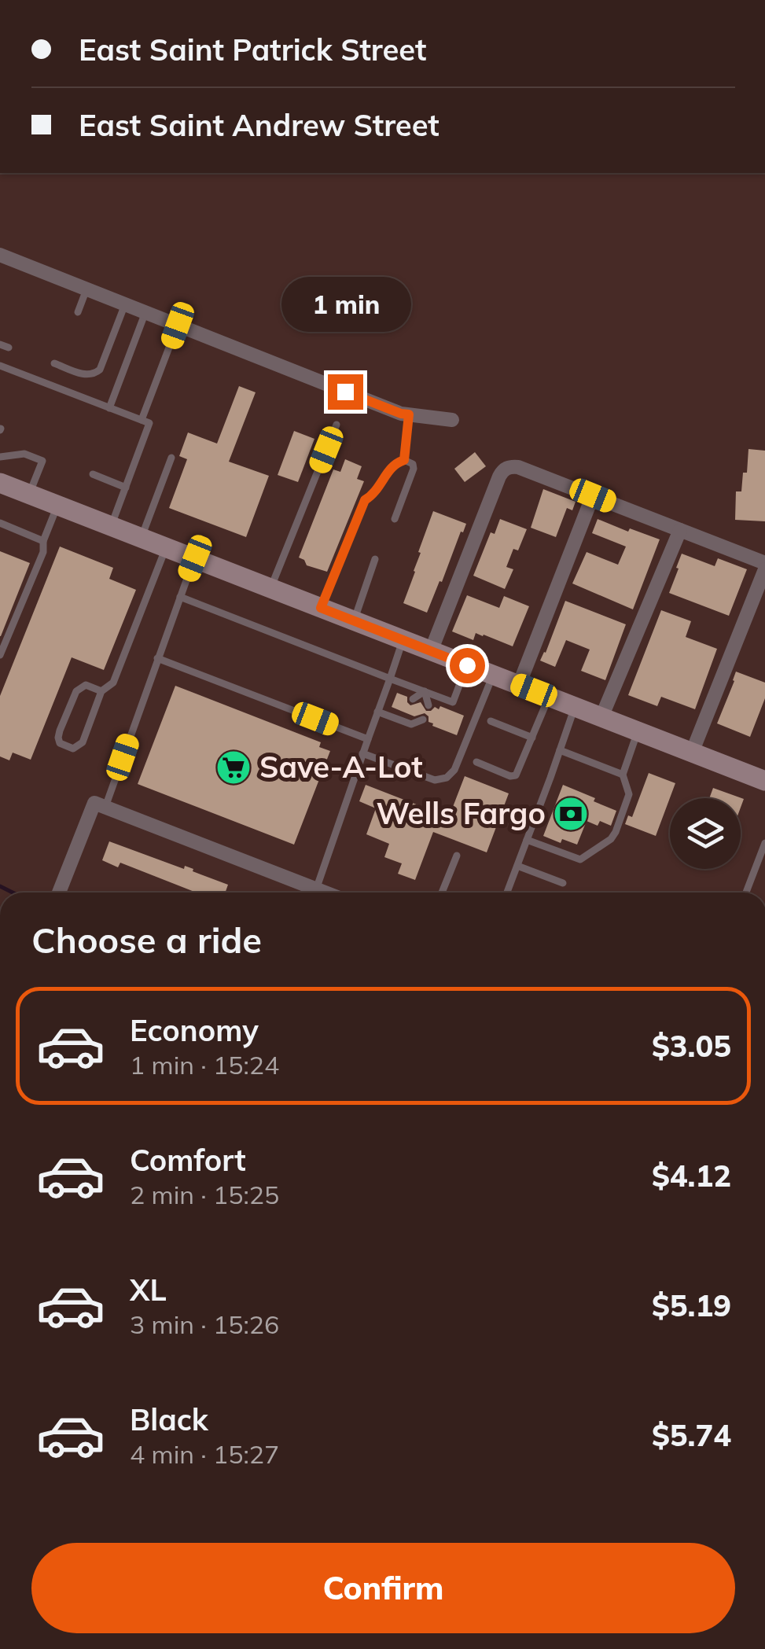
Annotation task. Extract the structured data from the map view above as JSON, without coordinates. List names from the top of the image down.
{
  "places": {
    "supermarket": ["Save-A-Lot"],
    "bank": ["Wells Fargo"]
  },
  "page": {
    "banner": ["East Saint Patrick Street", "East Saint Andrew Street"],
    "bubble": "1 min",
    "heading": "Choose a ride",
    "list": [
      {
        "name": "Economy",
        "note": "1 min · 15:24",
        "value": "$3.05"
      },
      {
        "name": "Comfort",
        "note": "2 min · 15:25",
        "value": "$4.12"
      },
      {
        "name": "XL",
        "note": "3 min · 15:26",
        "value": "$5.19"
      },
      {
        "name": "Black",
        "note": "4 min · 15:27",
        "value": "$5.74"
      }
    ],
    "buttons": "Confirm"
  }
}
